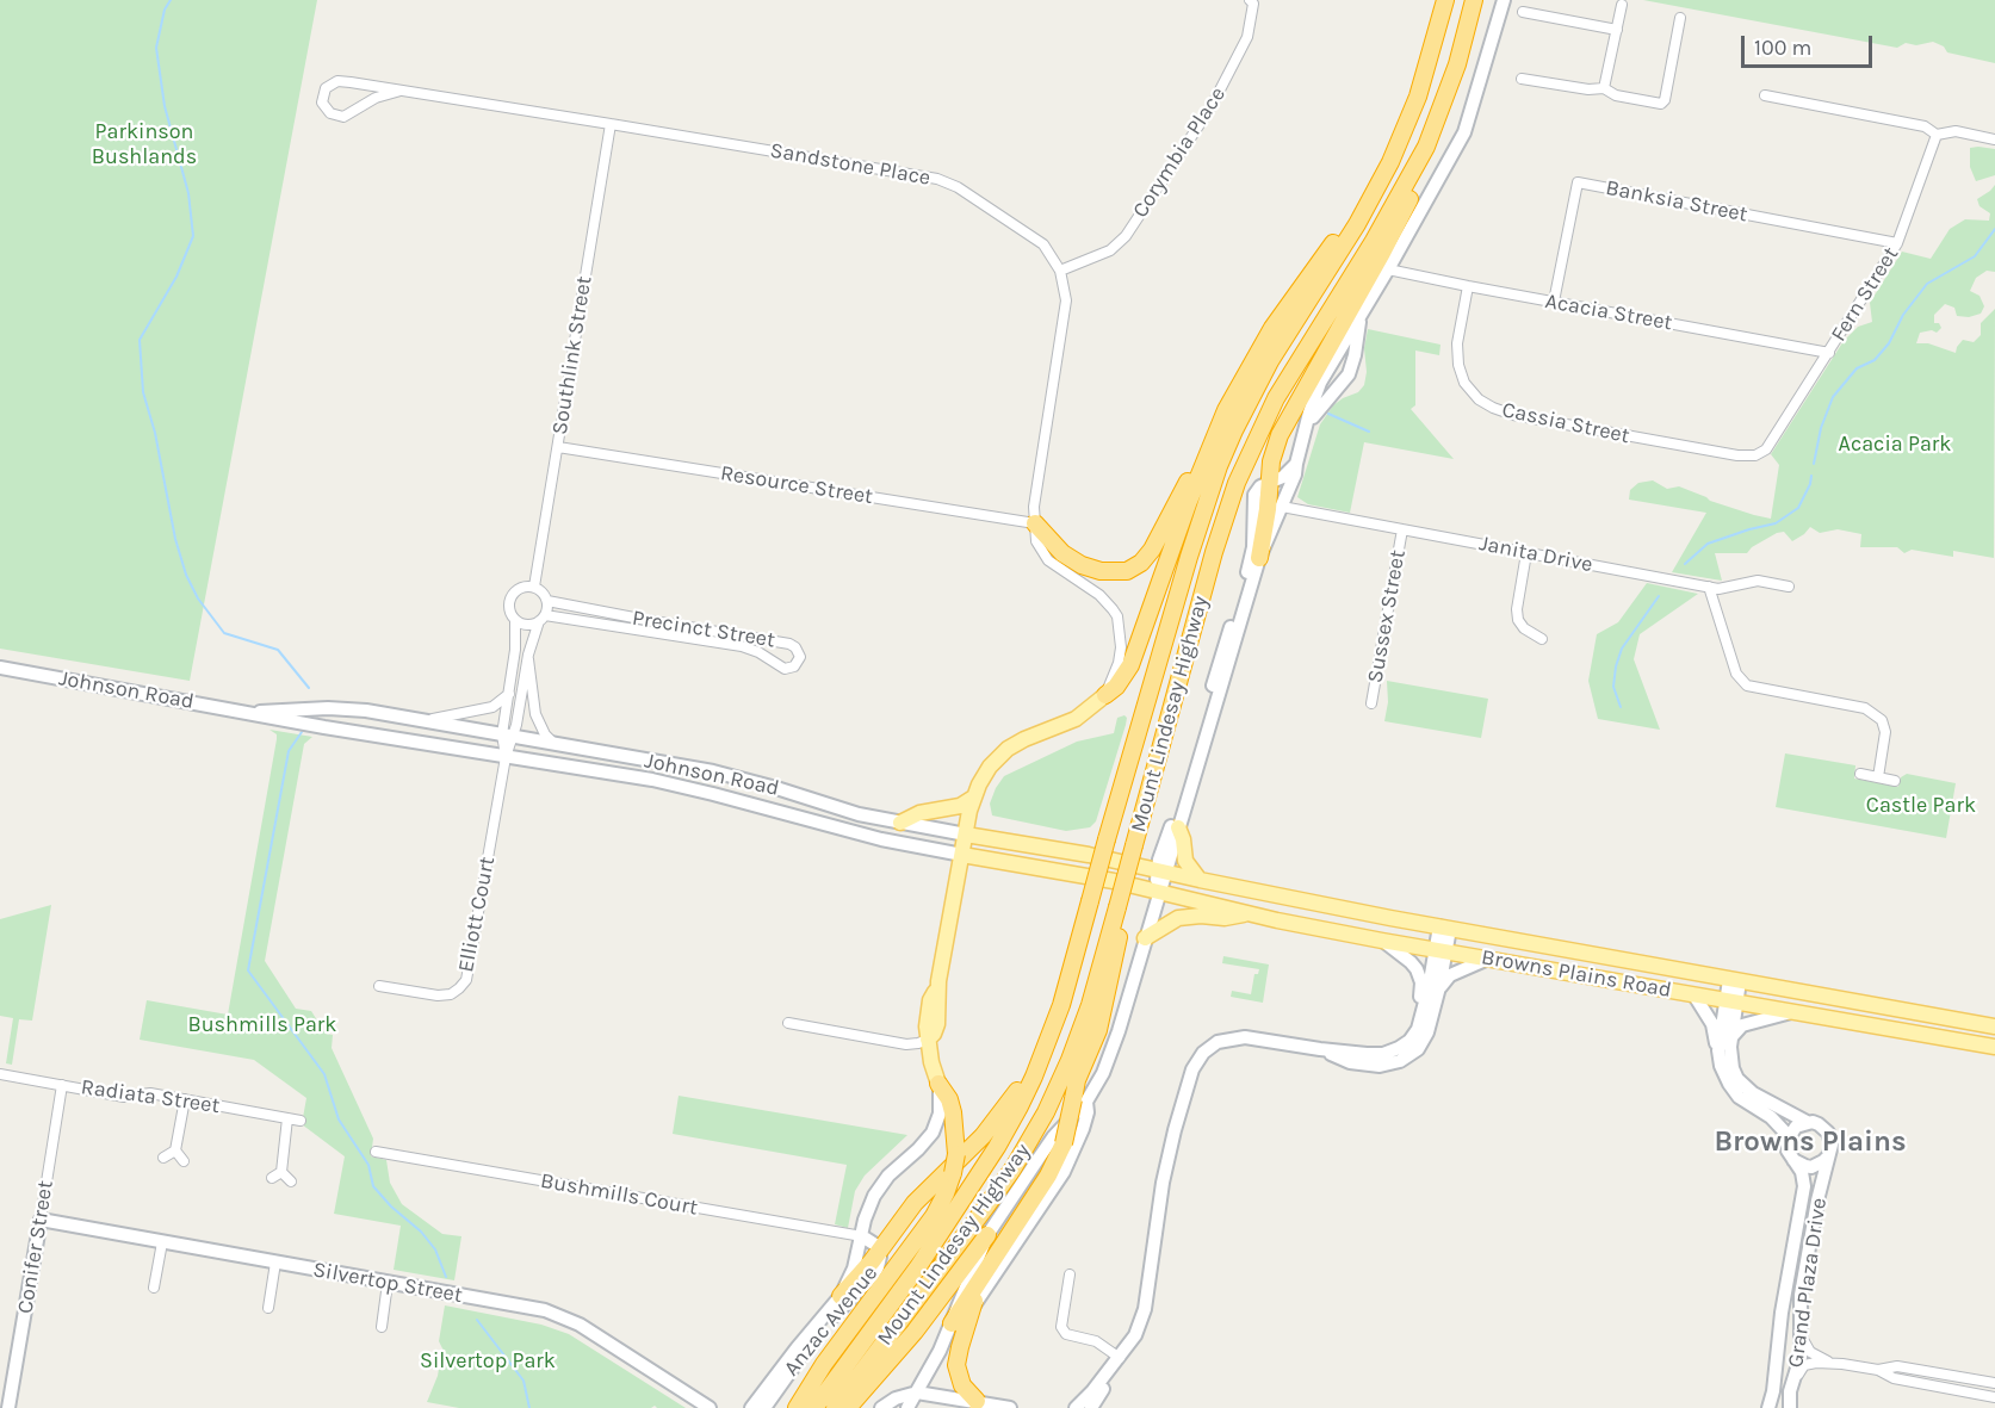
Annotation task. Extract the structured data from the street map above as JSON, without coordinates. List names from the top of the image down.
{
  "streets": {
    "highway": ["Mount Lindesay Highway"],
    "main road": ["Johnson Road", "Browns Plains Road", "Anzac Avenue"],
    "street": [
      "Corymbia Place",
      "Sandstone Place",
      "Banksia Street",
      "Fern Street",
      "Acacia Street",
      "Southlink Street",
      "Cassia Street",
      "Resource Street",
      "Janita Drive",
      "Sussex Street",
      "Precinct Street",
      "Elliott Court",
      "Radiata Street",
      "Bushmills Court",
      "Conifer Street",
      "Silvertop Street",
      "Grand Plaza Drive"
    ]
  },
  "crossings": [
    ["Corymbia Place", "Sandstone Place"],
    ["Sandstone Place", "Southlink Street"],
    ["Banksia Street", "Fern Street"],
    ["Banksia Street", "Acacia Street"],
    ["Fern Street", "Acacia Street"],
    ["Fern Street", "Cassia Street"],
    ["Acacia Street", "Cassia Street"],
    ["Acacia Street", "Mount Lindesay Highway"],
    ["Southlink Street", "Resource Street"],
    ["Southlink Street", "Precinct Street"],
    ["Janita Drive", "Sussex Street"],
    ["Janita Drive", "Mount Lindesay Highway"],
    ["Johnson Road", "Mount Lindesay Highway"],
    ["Johnson Road", "Elliott Court"],
    ["Johnson Road", "Browns Plains Road"],
    ["Johnson Road", "Anzac Avenue"],
    ["Mount Lindesay Highway", "Browns Plains Road"],
    ["Radiata Street", "Conifer Street"],
    ["Bushmills Court", "Anzac Avenue"],
    ["Conifer Street", "Silvertop Street"]
  ],
  "districts": ["Browns Plains"],
  "parks": [
    "Parkinson Bushlands",
    "Acacia Park",
    "Castle Park",
    "Bushmills Park",
    "Silvertop Park"
  ],
  "scale_bar": "100 m"
}
